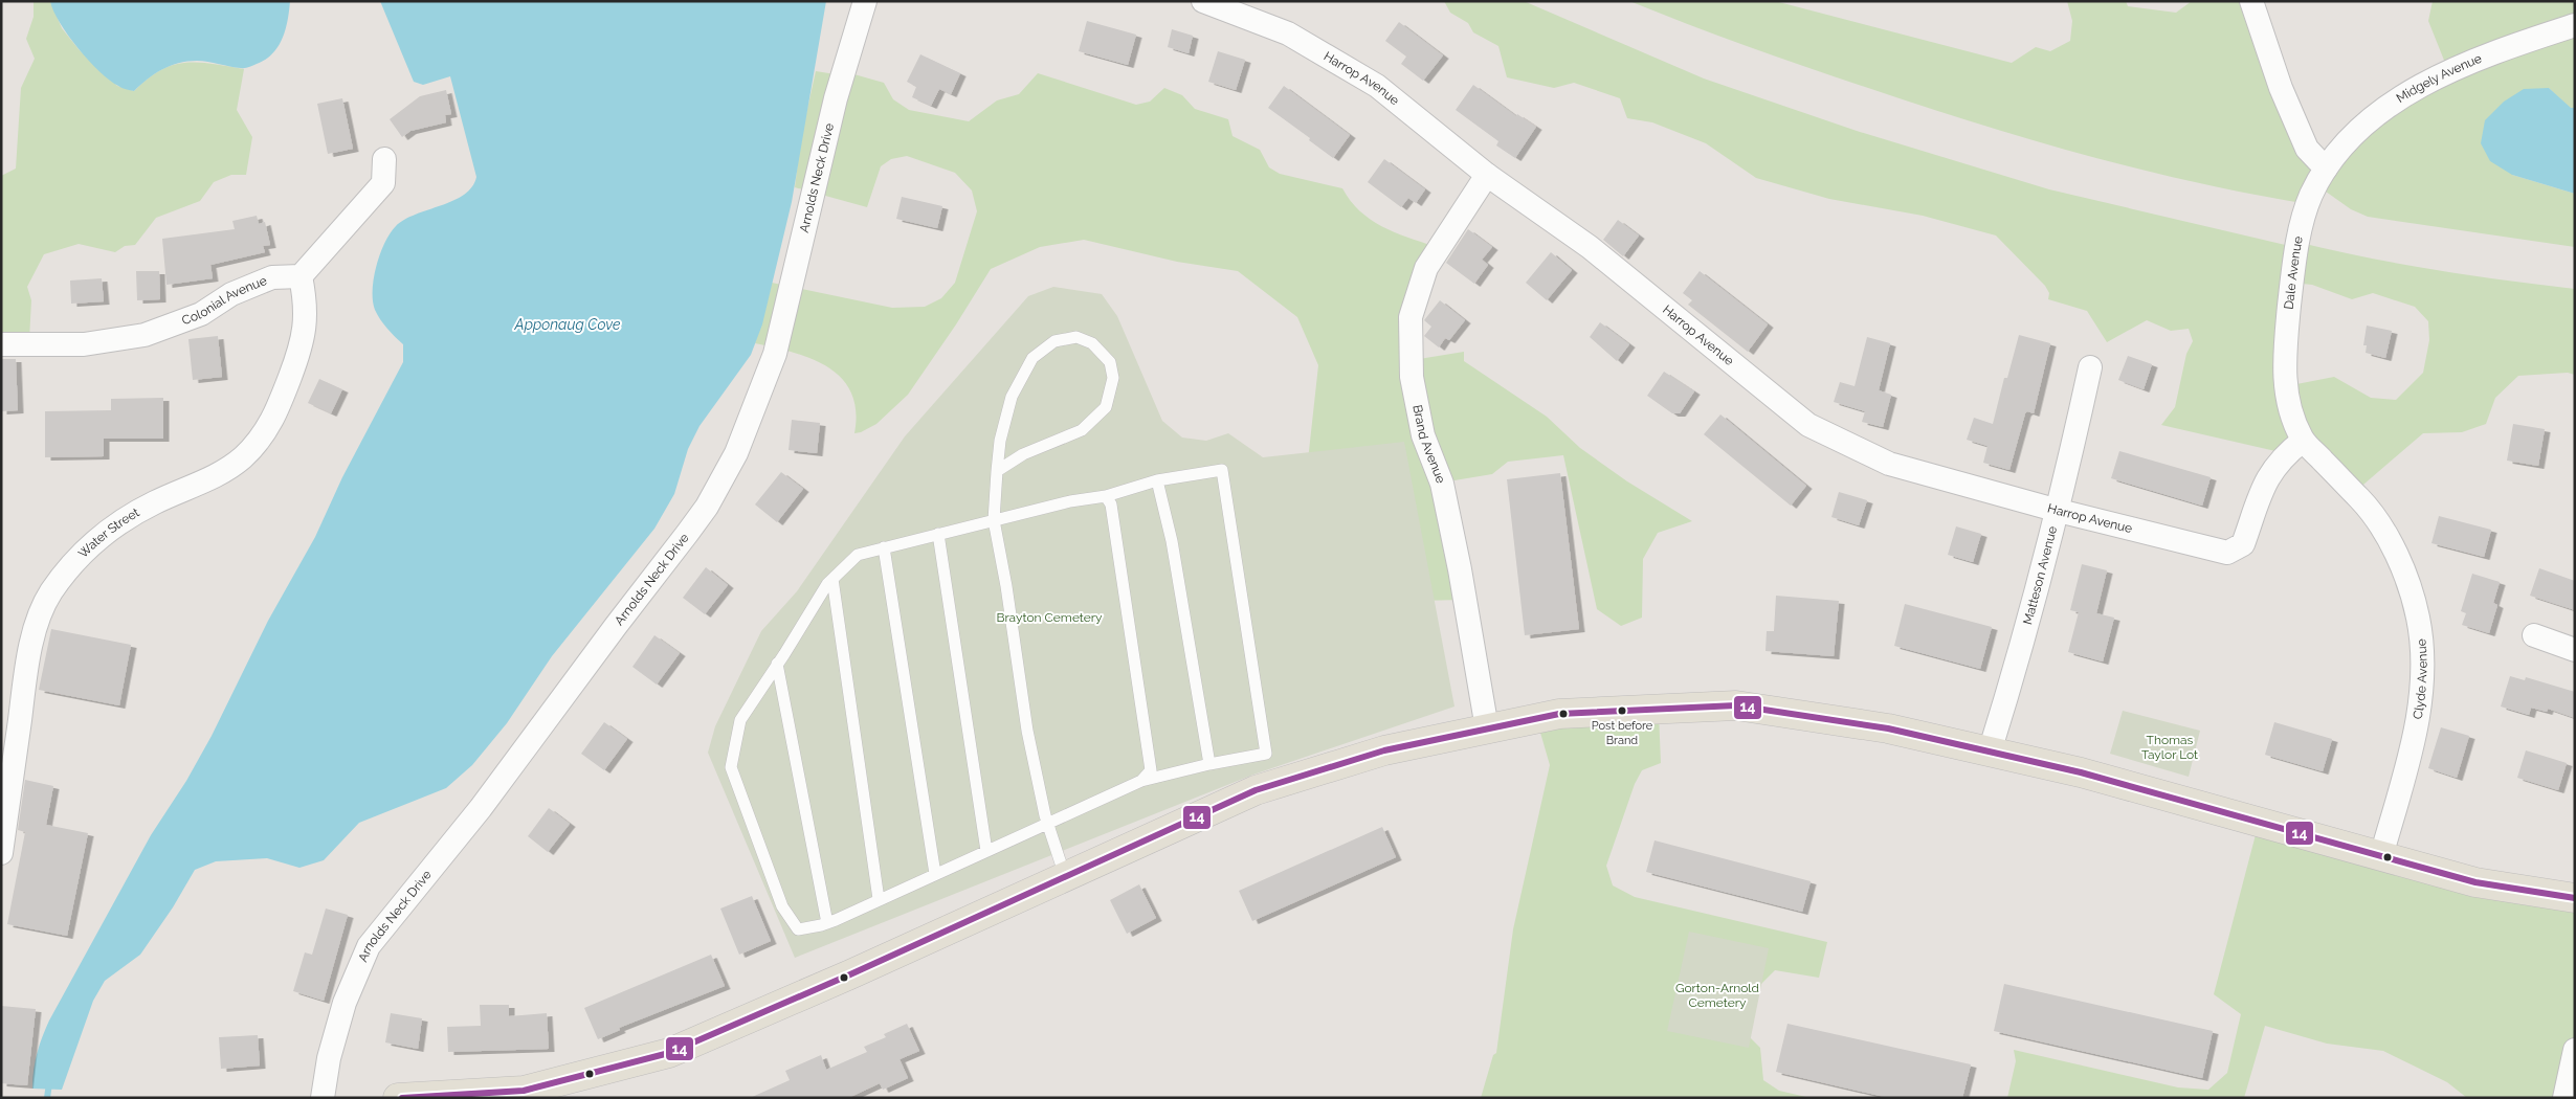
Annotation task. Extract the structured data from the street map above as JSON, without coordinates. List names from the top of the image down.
{
  "streets": {
    "street": [
      "Harrop Avenue",
      "Midgely Avenue",
      "Arnolds Neck Drive",
      "Dale Avenue",
      "Colonial Avenue",
      "Brand Avenue",
      "Water Street",
      "Matteson Avenue",
      "Clyde Avenue"
    ]
  },
  "crossings": [
    ["Harrop Avenue", "Dale Avenue"],
    ["Harrop Avenue", "Brand Avenue"],
    ["Harrop Avenue", "Matteson Avenue"],
    ["Harrop Avenue", "Clyde Avenue"],
    ["Midgely Avenue", "Dale Avenue"],
    ["Dale Avenue", "Clyde Avenue"],
    ["Colonial Avenue", "Water Street"]
  ],
  "water": ["Apponaug Cove"],
  "parks": ["Brayton Cemetery", "Thomas Taylor Lot", "Gorton-Arnold Cemetery"],
  "places": ["Post before Brand"],
  "lines": ["transit line 14"]
}
